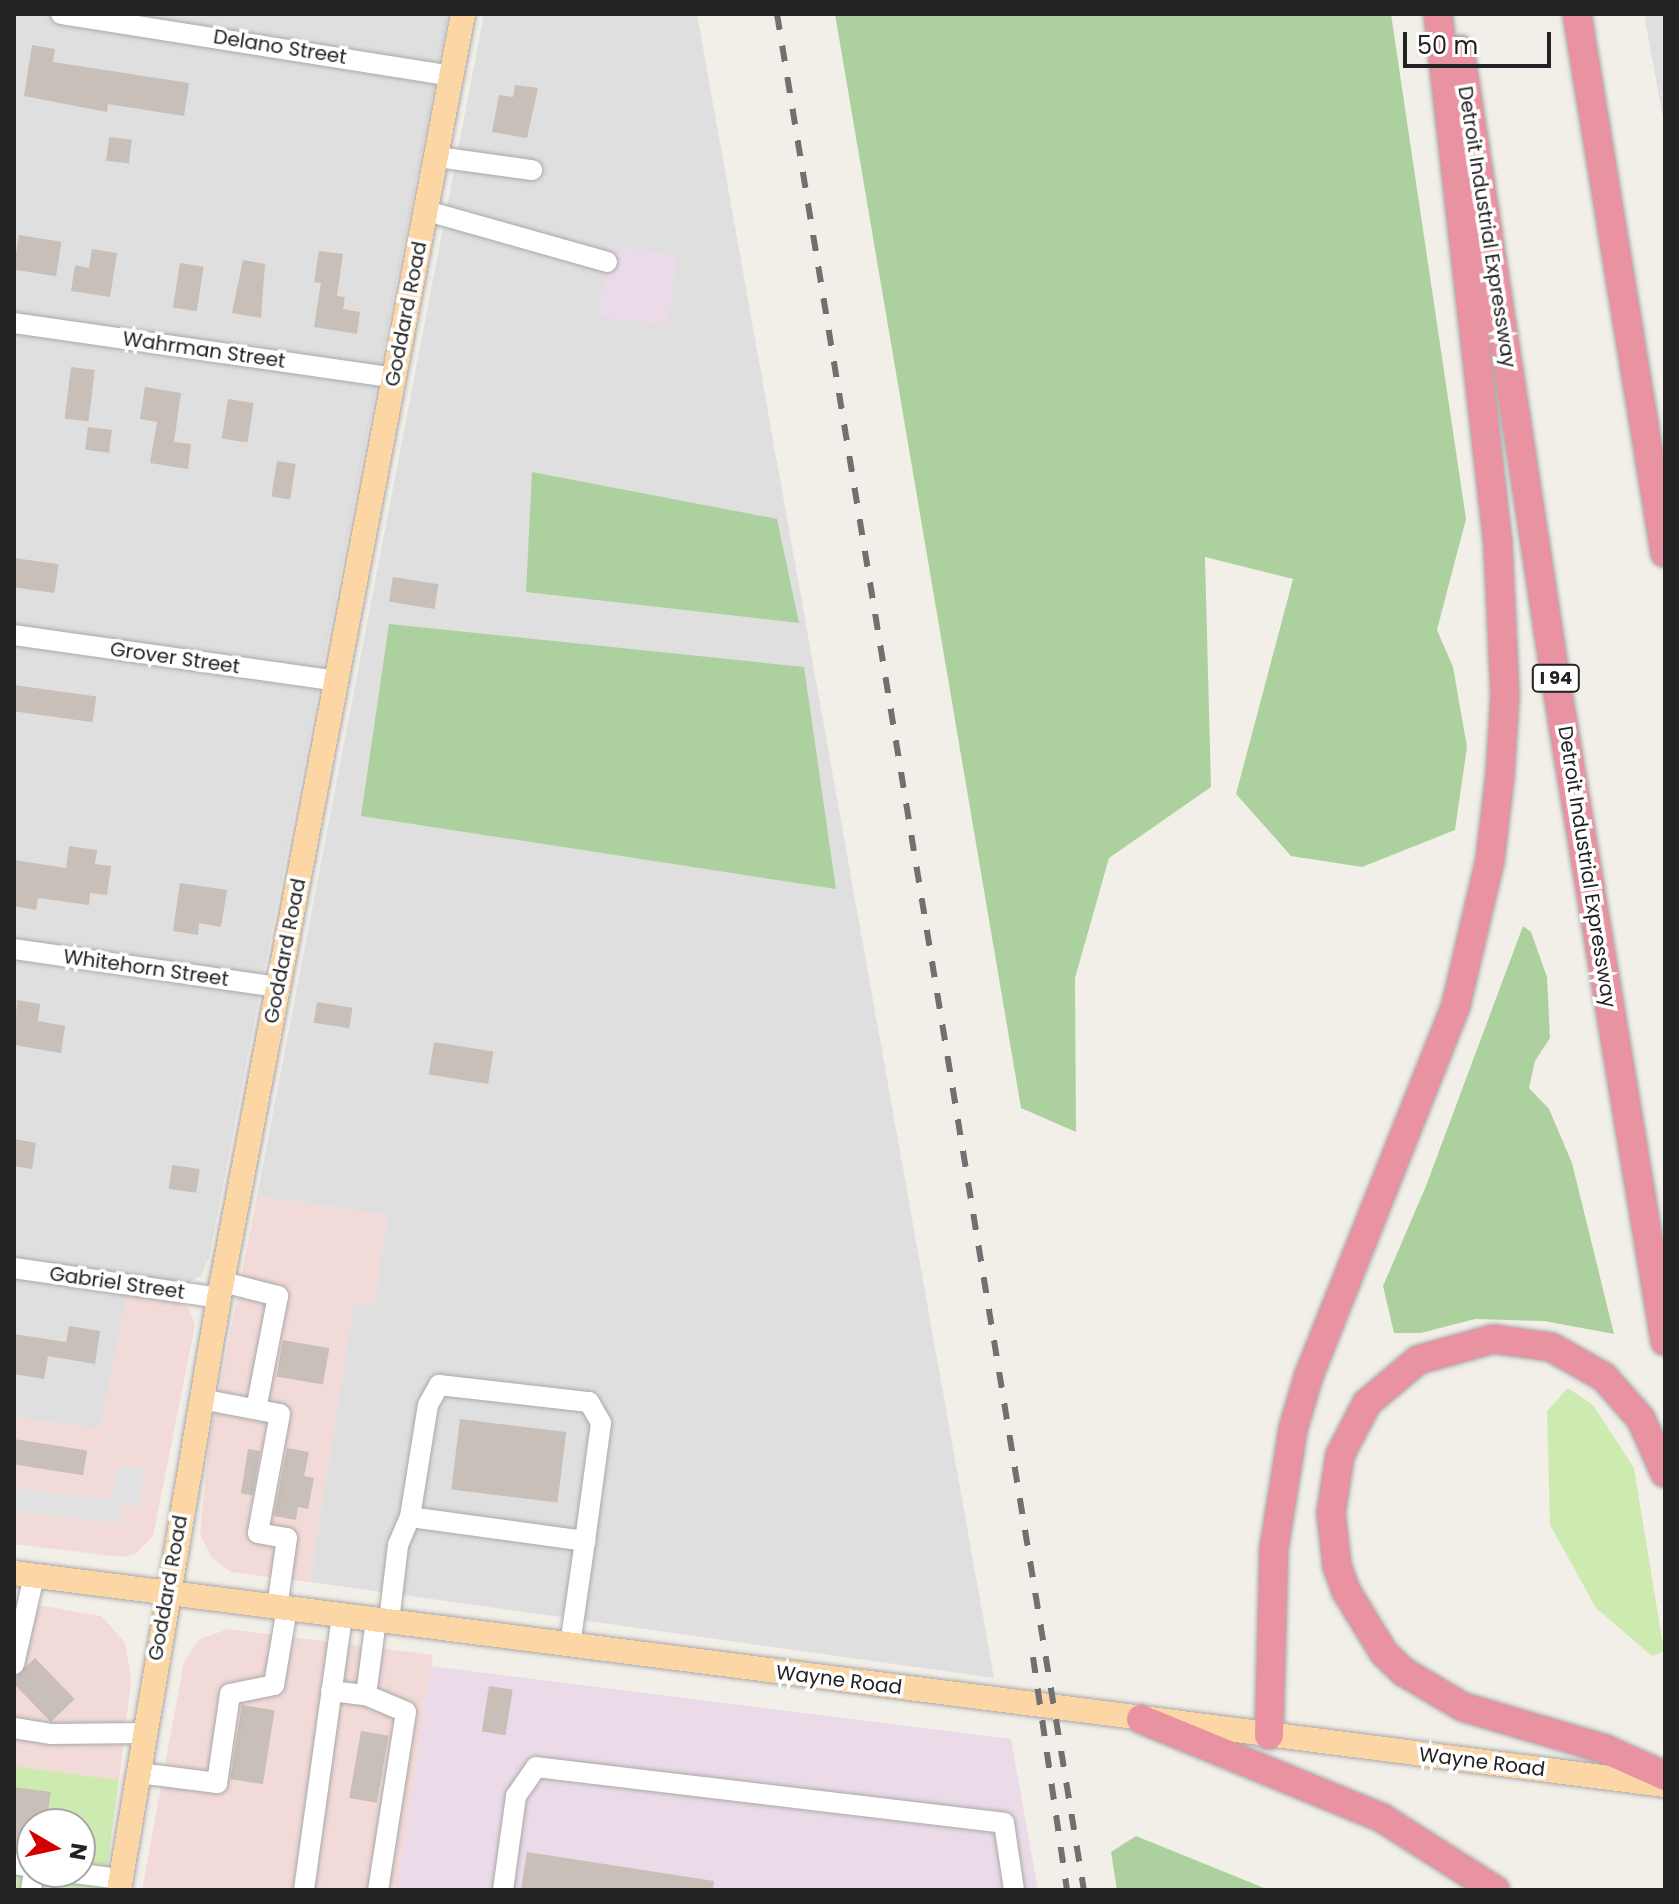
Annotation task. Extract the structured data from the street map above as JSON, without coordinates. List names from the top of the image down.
{
  "streets": {
    "highway": ["Detroit Industrial Expressway", "I 94"],
    "main road": ["Goddard Road", "Wayne Road"],
    "street": [
      "Delano Street",
      "Wahrman Street",
      "Grover Street",
      "Whitehorn Street",
      "Gabriel Street"
    ]
  },
  "crossings": [
    ["Delano Street", "Goddard Road"],
    ["Goddard Road", "Wahrman Street"],
    ["Goddard Road", "Grover Street"],
    ["Goddard Road", "Whitehorn Street"],
    ["Goddard Road", "Gabriel Street"],
    ["Goddard Road", "Wayne Road"]
  ],
  "scale_bar": "50 m",
  "north": "right"
}
